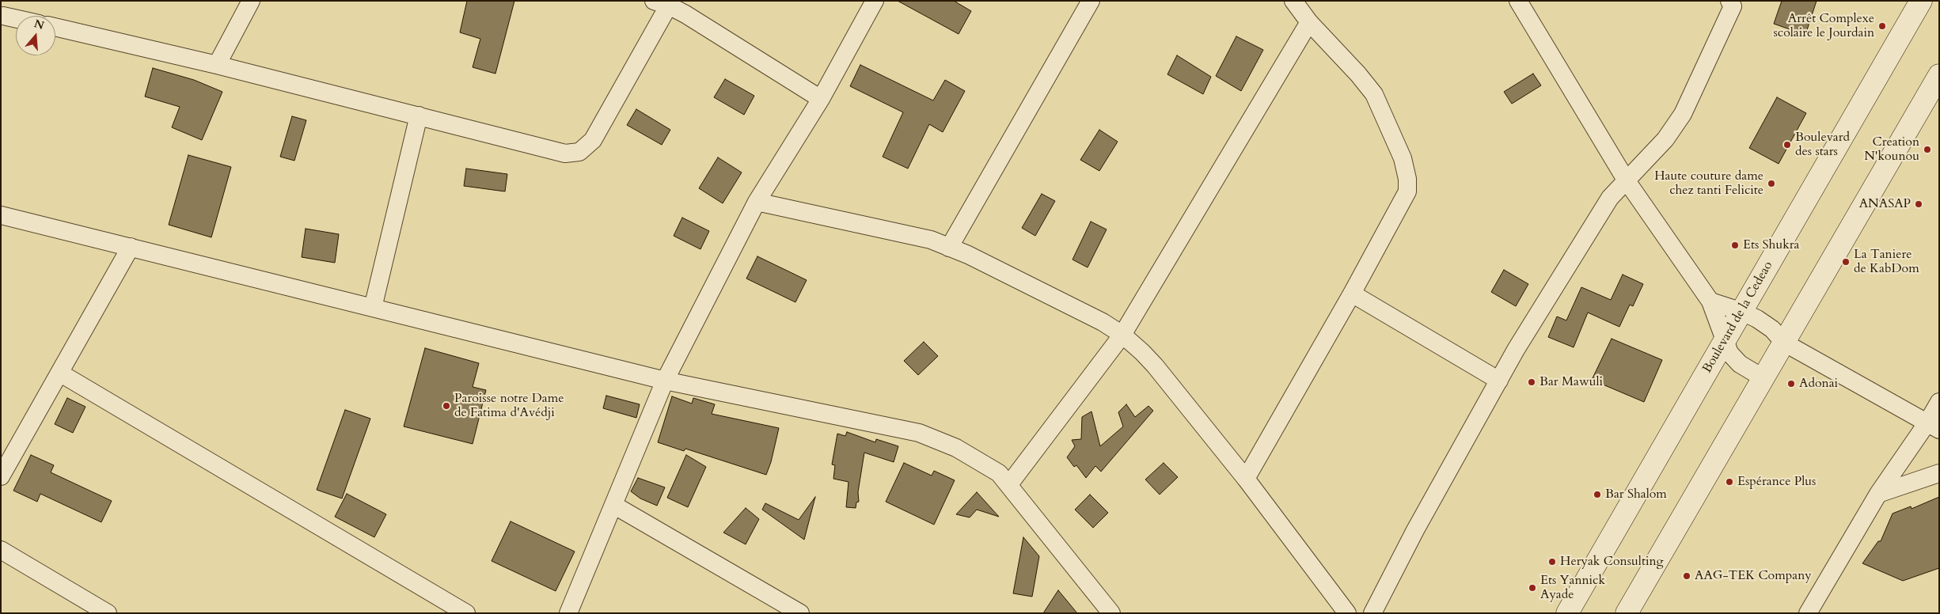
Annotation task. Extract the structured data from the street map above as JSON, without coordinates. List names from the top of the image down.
{
  "streets": {
    "main road": ["Boulevard de la Cedeao"]
  },
  "places": [
    "Arrêt Complexe scolaire le Jourdain",
    "Boulevard des stars",
    "Creation N'kounou",
    "Haute couture dame chez tanti Felicite",
    "ANASAP",
    "Ets Shukra",
    "La Taniere de KabDom",
    "Bar Mawuli",
    "Adonai",
    "Paroisse notre Dame de Fatima d'Avédji",
    "Espérance Plus",
    "Bar Shalom",
    "Heryak Consulting",
    "AAG-TEK Company",
    "Ets Yannick Ayade"
  ],
  "north": "top"
}
